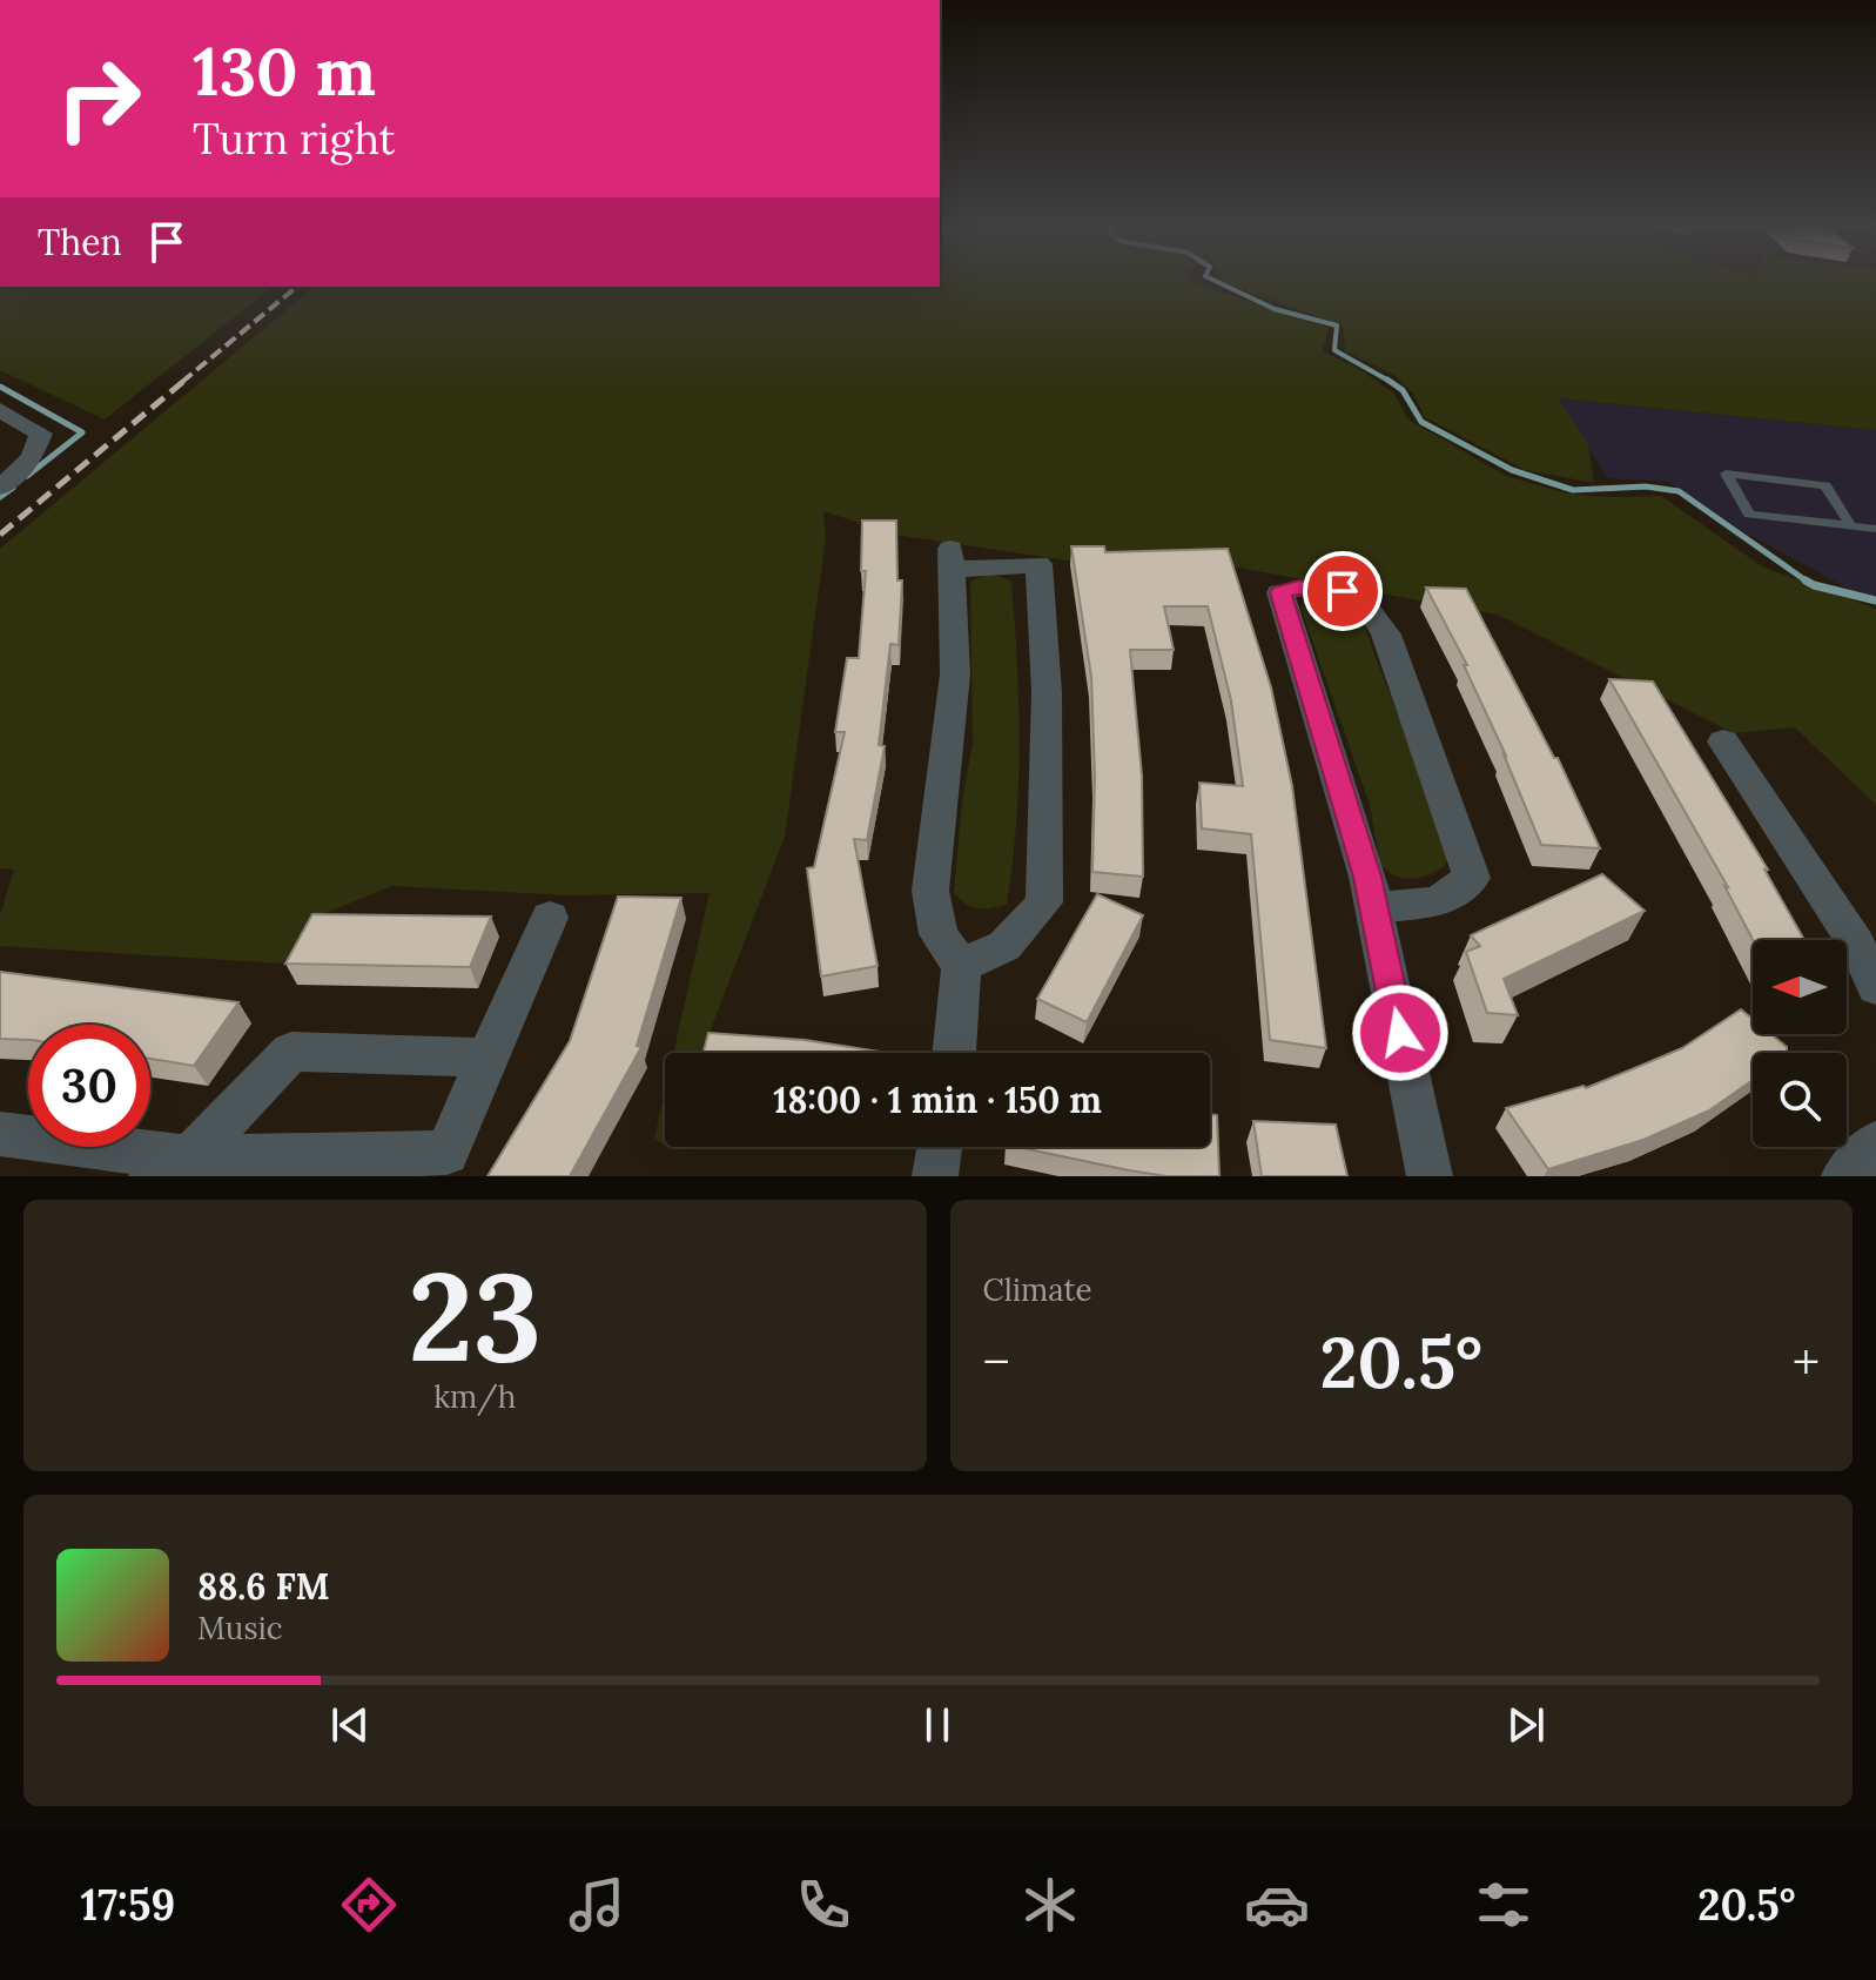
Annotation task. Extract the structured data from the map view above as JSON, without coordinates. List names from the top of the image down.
{
  "north": "left",
  "page": {
    "turn": ["130 m", "Turn right"],
    "then": "Then",
    "limit": "30",
    "trip": "18:00 · 1 min · 150 m",
    "tile": [
      ["23", "km/h"],
      "Climate"
    ],
    "heat": ["−", "20.5°", "+"],
    "song": ["88.6 FM", "Music"],
    "tabs": ["17:59", "20.5°"]
  }
}
